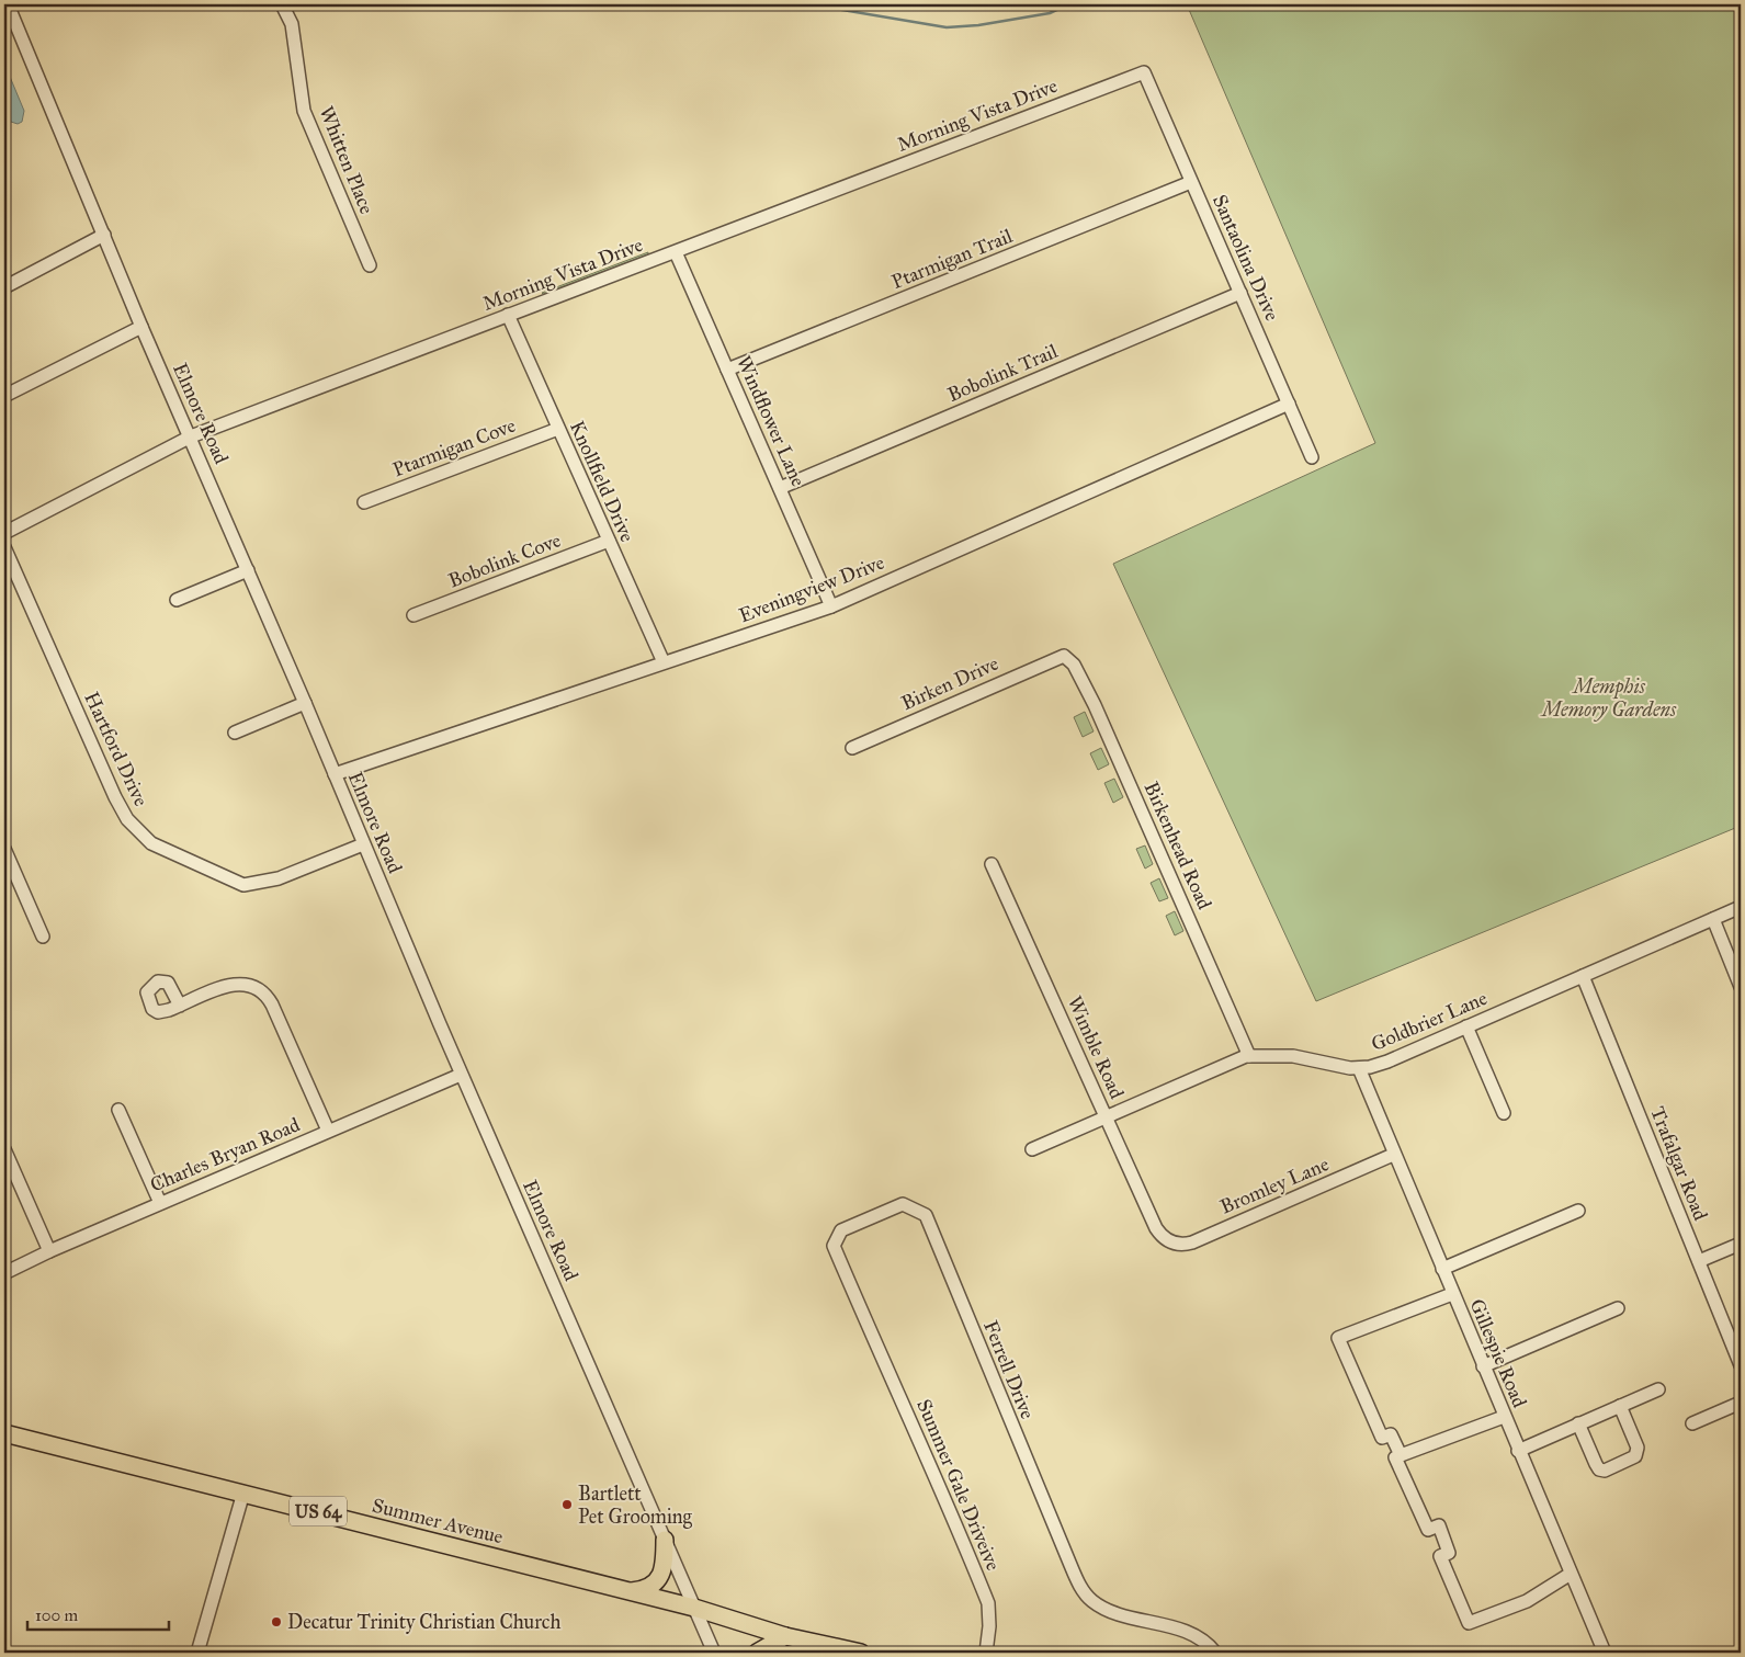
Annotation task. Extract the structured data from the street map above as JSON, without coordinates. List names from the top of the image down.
{
  "streets": {
    "main road": ["US 64", "Summer Avenue"],
    "street": [
      "Morning Vista Drive",
      "Whitten Place",
      "Santaolina Drive",
      "Ptarmigan Trail",
      "Bobolink Trail",
      "Elmore Road",
      "Windflower Lane",
      "Ptarmigan Cove",
      "Knollfield Drive",
      "Bobolink Cove",
      "Eveningview Drive",
      "Birken Drive",
      "Hartford Drive",
      "Birkenhead Road",
      "Goldbrier Lane",
      "Wimble Road",
      "Charles Bryan Road",
      "Trafalgar Road",
      "Bromley Lane",
      "Gillespie Road",
      "Ferrell Drive",
      "Summer Gale Driveive"
    ]
  },
  "crossings": [
    ["Morning Vista Drive", "Santaolina Drive"],
    ["Morning Vista Drive", "Elmore Road"],
    ["Morning Vista Drive", "Windflower Lane"],
    ["Morning Vista Drive", "Knollfield Drive"],
    ["Santaolina Drive", "Ptarmigan Trail"],
    ["Santaolina Drive", "Bobolink Trail"],
    ["Santaolina Drive", "Eveningview Drive"],
    ["Ptarmigan Trail", "Windflower Lane"],
    ["Bobolink Trail", "Windflower Lane"],
    ["Elmore Road", "Eveningview Drive"],
    ["Elmore Road", "Hartford Drive"],
    ["Elmore Road", "Charles Bryan Road"],
    ["Elmore Road", "Summer Avenue"],
    ["Windflower Lane", "Eveningview Drive"],
    ["Ptarmigan Cove", "Knollfield Drive"],
    ["Knollfield Drive", "Bobolink Cove"],
    ["Knollfield Drive", "Eveningview Drive"],
    ["Birken Drive", "Birkenhead Road"],
    ["Birkenhead Road", "Goldbrier Lane"],
    ["Goldbrier Lane", "Wimble Road"],
    ["Goldbrier Lane", "Trafalgar Road"],
    ["Goldbrier Lane", "Gillespie Road"],
    ["Wimble Road", "Bromley Lane"],
    ["Bromley Lane", "Gillespie Road"],
    ["Ferrell Drive", "Summer Gale Driveive"]
  ],
  "parks": ["Memphis Memory Gardens"],
  "places": ["Bartlett Pet Grooming", "Decatur Trinity Christian Church"],
  "scale_bar": "100 m"
}
